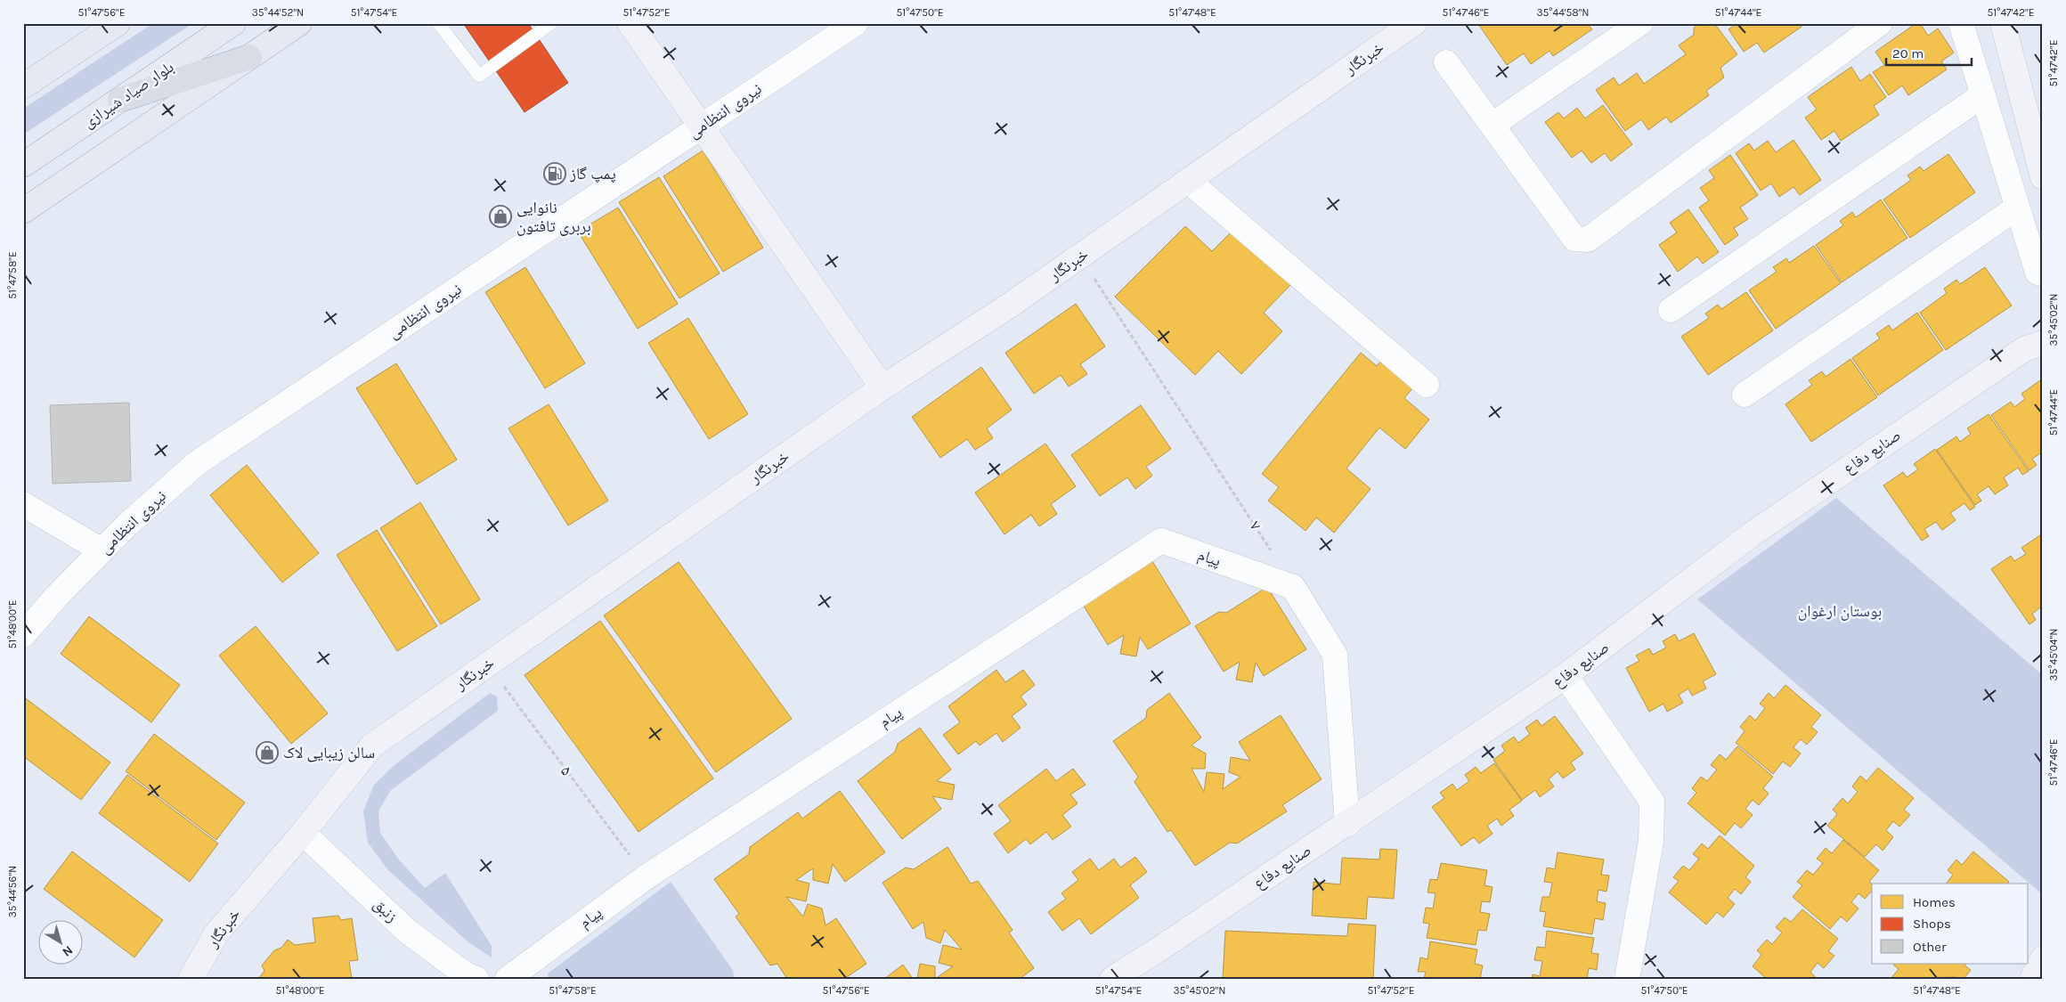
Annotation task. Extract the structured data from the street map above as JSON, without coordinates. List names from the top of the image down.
{
  "streets": {
    "main road": ["بلوار صیاد شیرازی"],
    "street": [
      "خبرنگار",
      "نیروی انتظامی",
      "صنایع دفاع",
      "پیام",
      "زنبق"
    ],
    "path": ["۷", "۵"]
  },
  "crossings": [
    ["خبرنگار", "۷"],
    ["خبرنگار", "۵"],
    ["خبرنگار", "زنبق"],
    ["۷", "پیام"],
    ["پیام", "۵"]
  ],
  "parks": ["بوستان ارغوان"],
  "places": {
    "fuel station": ["پمپ گاز"],
    "shop": ["نانوایی بربری تافتون", "سالن زیبایی لاک"]
  },
  "legend": ["Homes", "Shops", "Other"],
  "scale_bar": "20 m",
  "north": "bottom right",
  "coordinates": [
    "51°47'56\"E",
    "35°44'52\"N",
    "51°47'54\"E",
    "51°47'52\"E",
    "51°47'50\"E",
    "51°47'48\"E",
    "51°47'46\"E",
    "35°44'58\"N",
    "51°47'44\"E",
    "51°47'42\"E",
    "51°47'58\"E",
    "35°45'02\"N",
    "51°48'00\"E",
    "35°45'04\"N",
    "35°44'56\"N"
  ]
}
